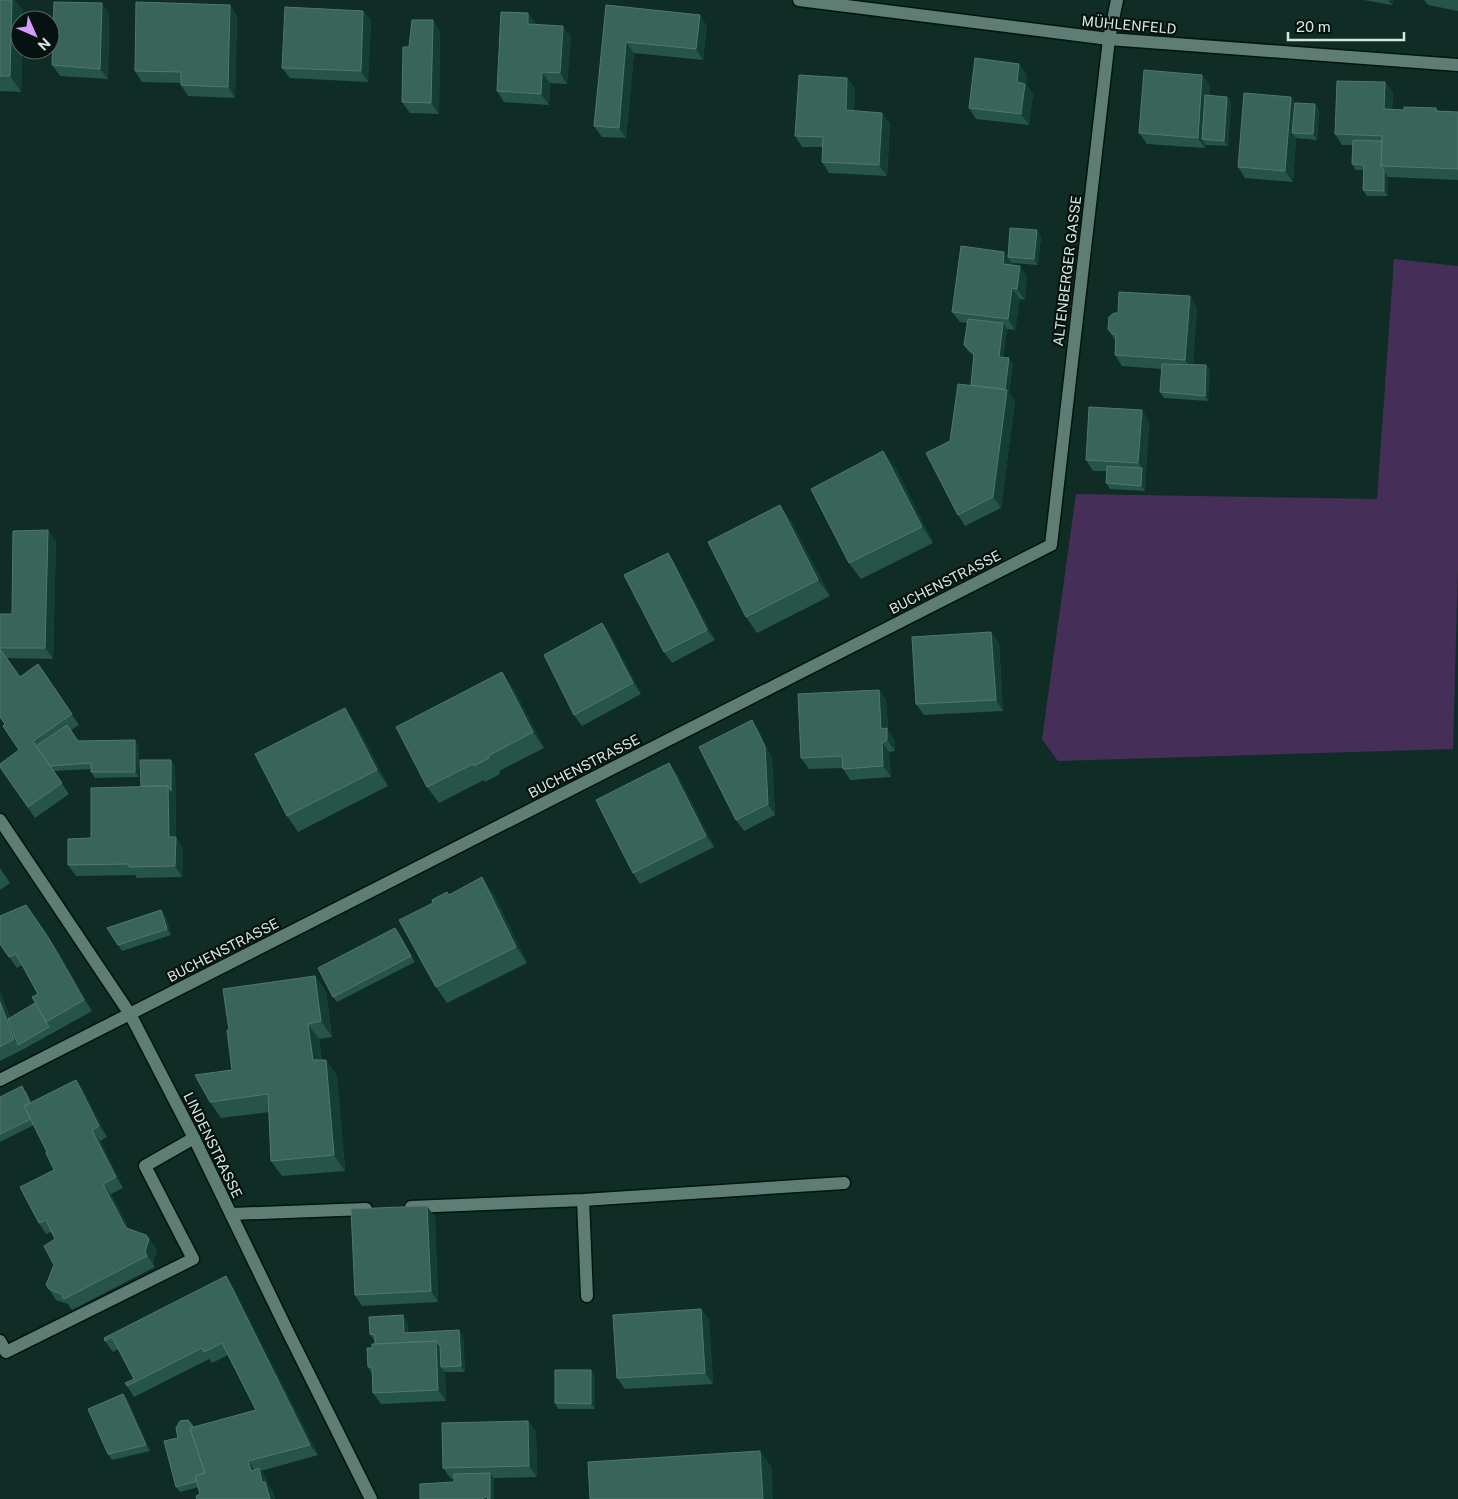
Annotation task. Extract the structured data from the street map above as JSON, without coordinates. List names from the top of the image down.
{
  "streets": {
    "street": [
      "MÜHLENFELD",
      "ALTENBERGER GASSE",
      "BUCHENSTRASSE",
      "LINDENSTRASSE"
    ]
  },
  "crossings": [
    ["MÜHLENFELD", "ALTENBERGER GASSE"],
    ["ALTENBERGER GASSE", "BUCHENSTRASSE"],
    ["BUCHENSTRASSE", "LINDENSTRASSE"]
  ],
  "scale_bar": "20 m",
  "north": "bottom right"
}
